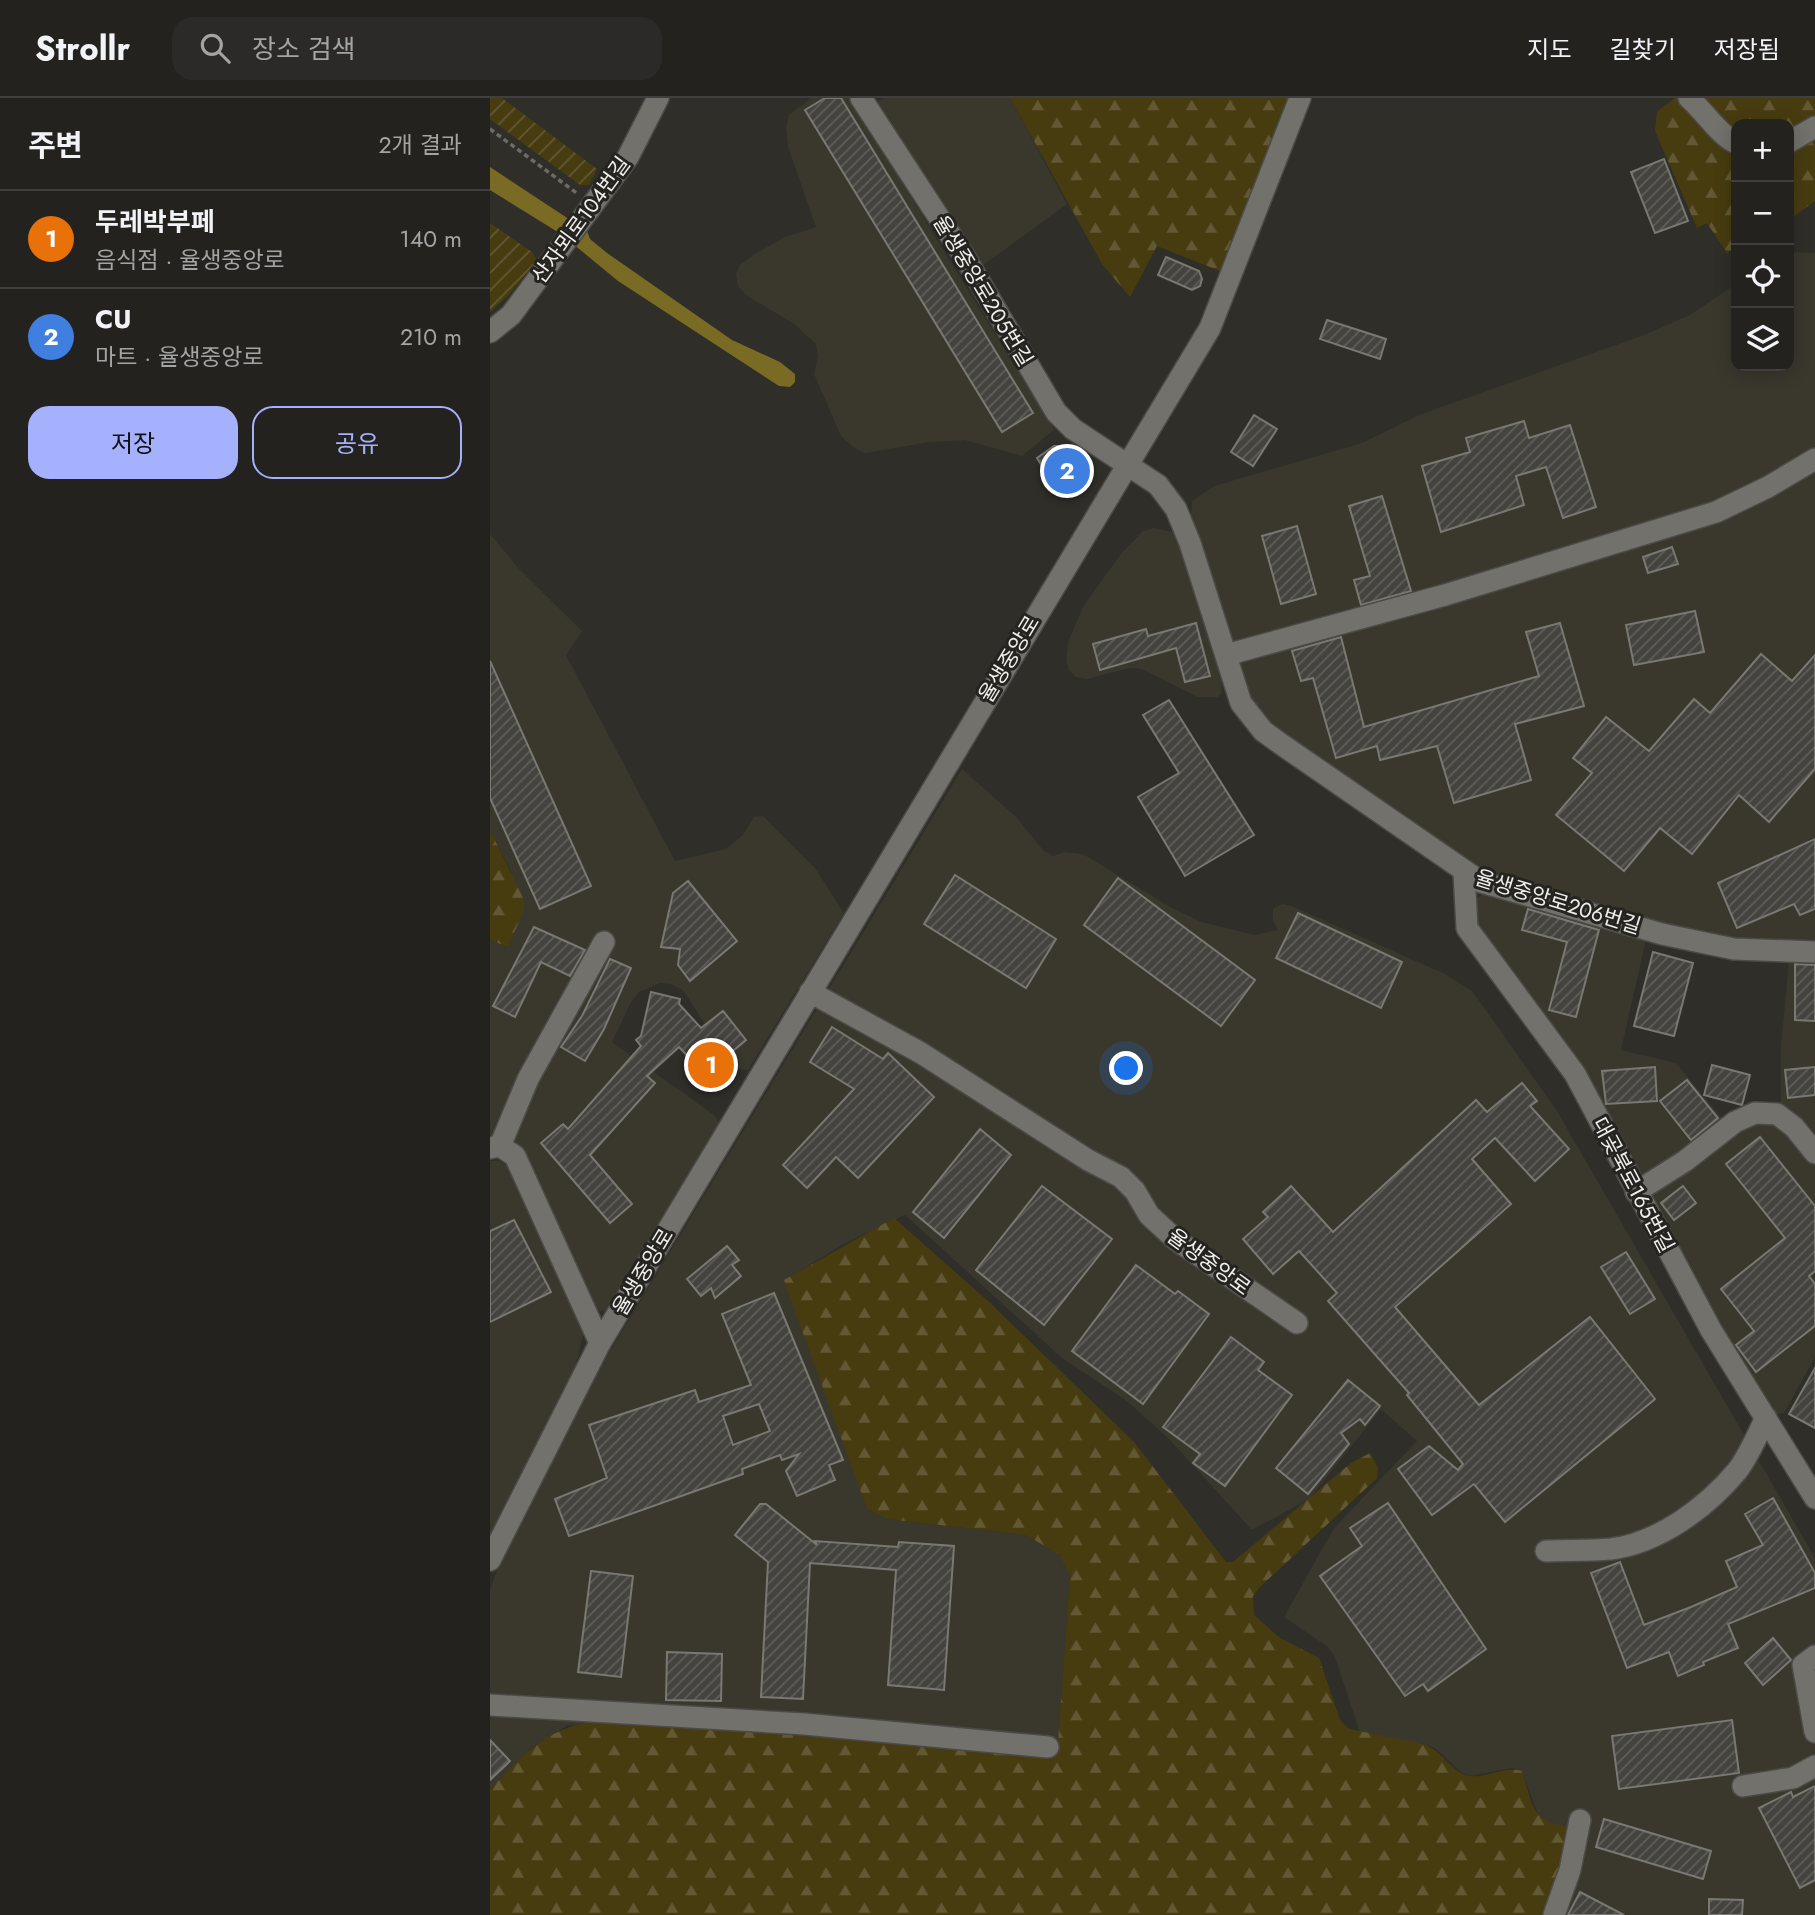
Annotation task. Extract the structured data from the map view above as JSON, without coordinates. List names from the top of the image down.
{
  "streets": {
    "street": [
      "산자뫼로104번길",
      "율생중앙로205번길",
      "율생중앙로",
      "율생중앙로206번길",
      "대곶북로165번길"
    ]
  },
  "crossings": [
    ["율생중앙로205번길", "율생중앙로"],
    ["율생중앙로205번길", "율생중앙로206번길"],
    ["율생중앙로", "율생중앙로206번길"],
    ["율생중앙로206번길", "대곶북로165번길"]
  ],
  "page": {
    "header": "Strollr",
    "search": "장소 검색",
    "nav": ["지도", "길찾기", "저장됨"],
    "heading": ["주변", "2개 결과"],
    "map_buttons": ["+", "−"],
    "list": [
      {
        "mark": "1",
        "name": "두레박부페",
        "note": "음식점 · 율생중앙로",
        "value": "140 m"
      },
      {
        "mark": "2",
        "name": "CU",
        "note": "마트 · 율생중앙로",
        "value": "210 m"
      }
    ],
    "buttons": ["저장", "공유"],
    "pins": ["2", "1"]
  }
}
